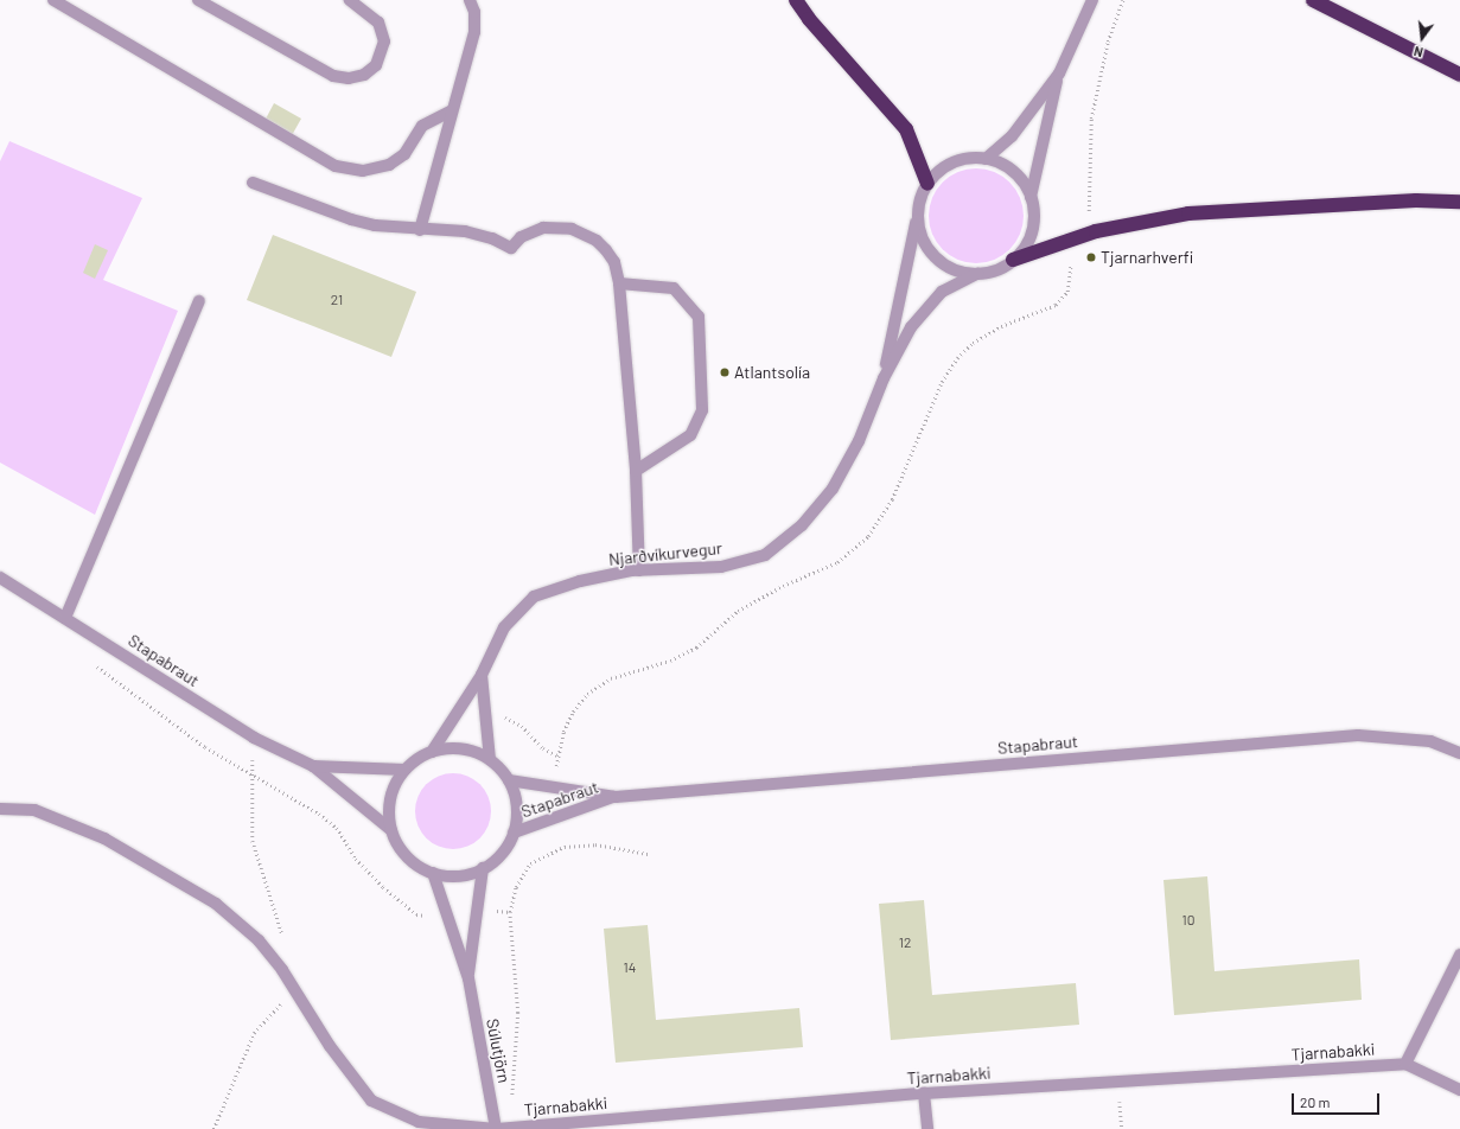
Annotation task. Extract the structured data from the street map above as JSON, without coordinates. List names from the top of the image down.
{
  "streets": {
    "street": [
      "Njarðvíkurvegur",
      "Stapabraut",
      "Súlutjörn",
      "Tjarnabakki"
    ]
  },
  "crossings": [
    ["Njarðvíkurvegur", "Stapabraut"],
    ["Njarðvíkurvegur", "Súlutjörn"],
    ["Stapabraut", "Súlutjörn"],
    ["Súlutjörn", "Tjarnabakki"]
  ],
  "places": ["Tjarnarhverfi", "Atlantsolía"],
  "house_numbers": [
    "21",
    "10",
    "12",
    "14"
  ],
  "scale_bar": "20 m",
  "north": "bottom"
}
